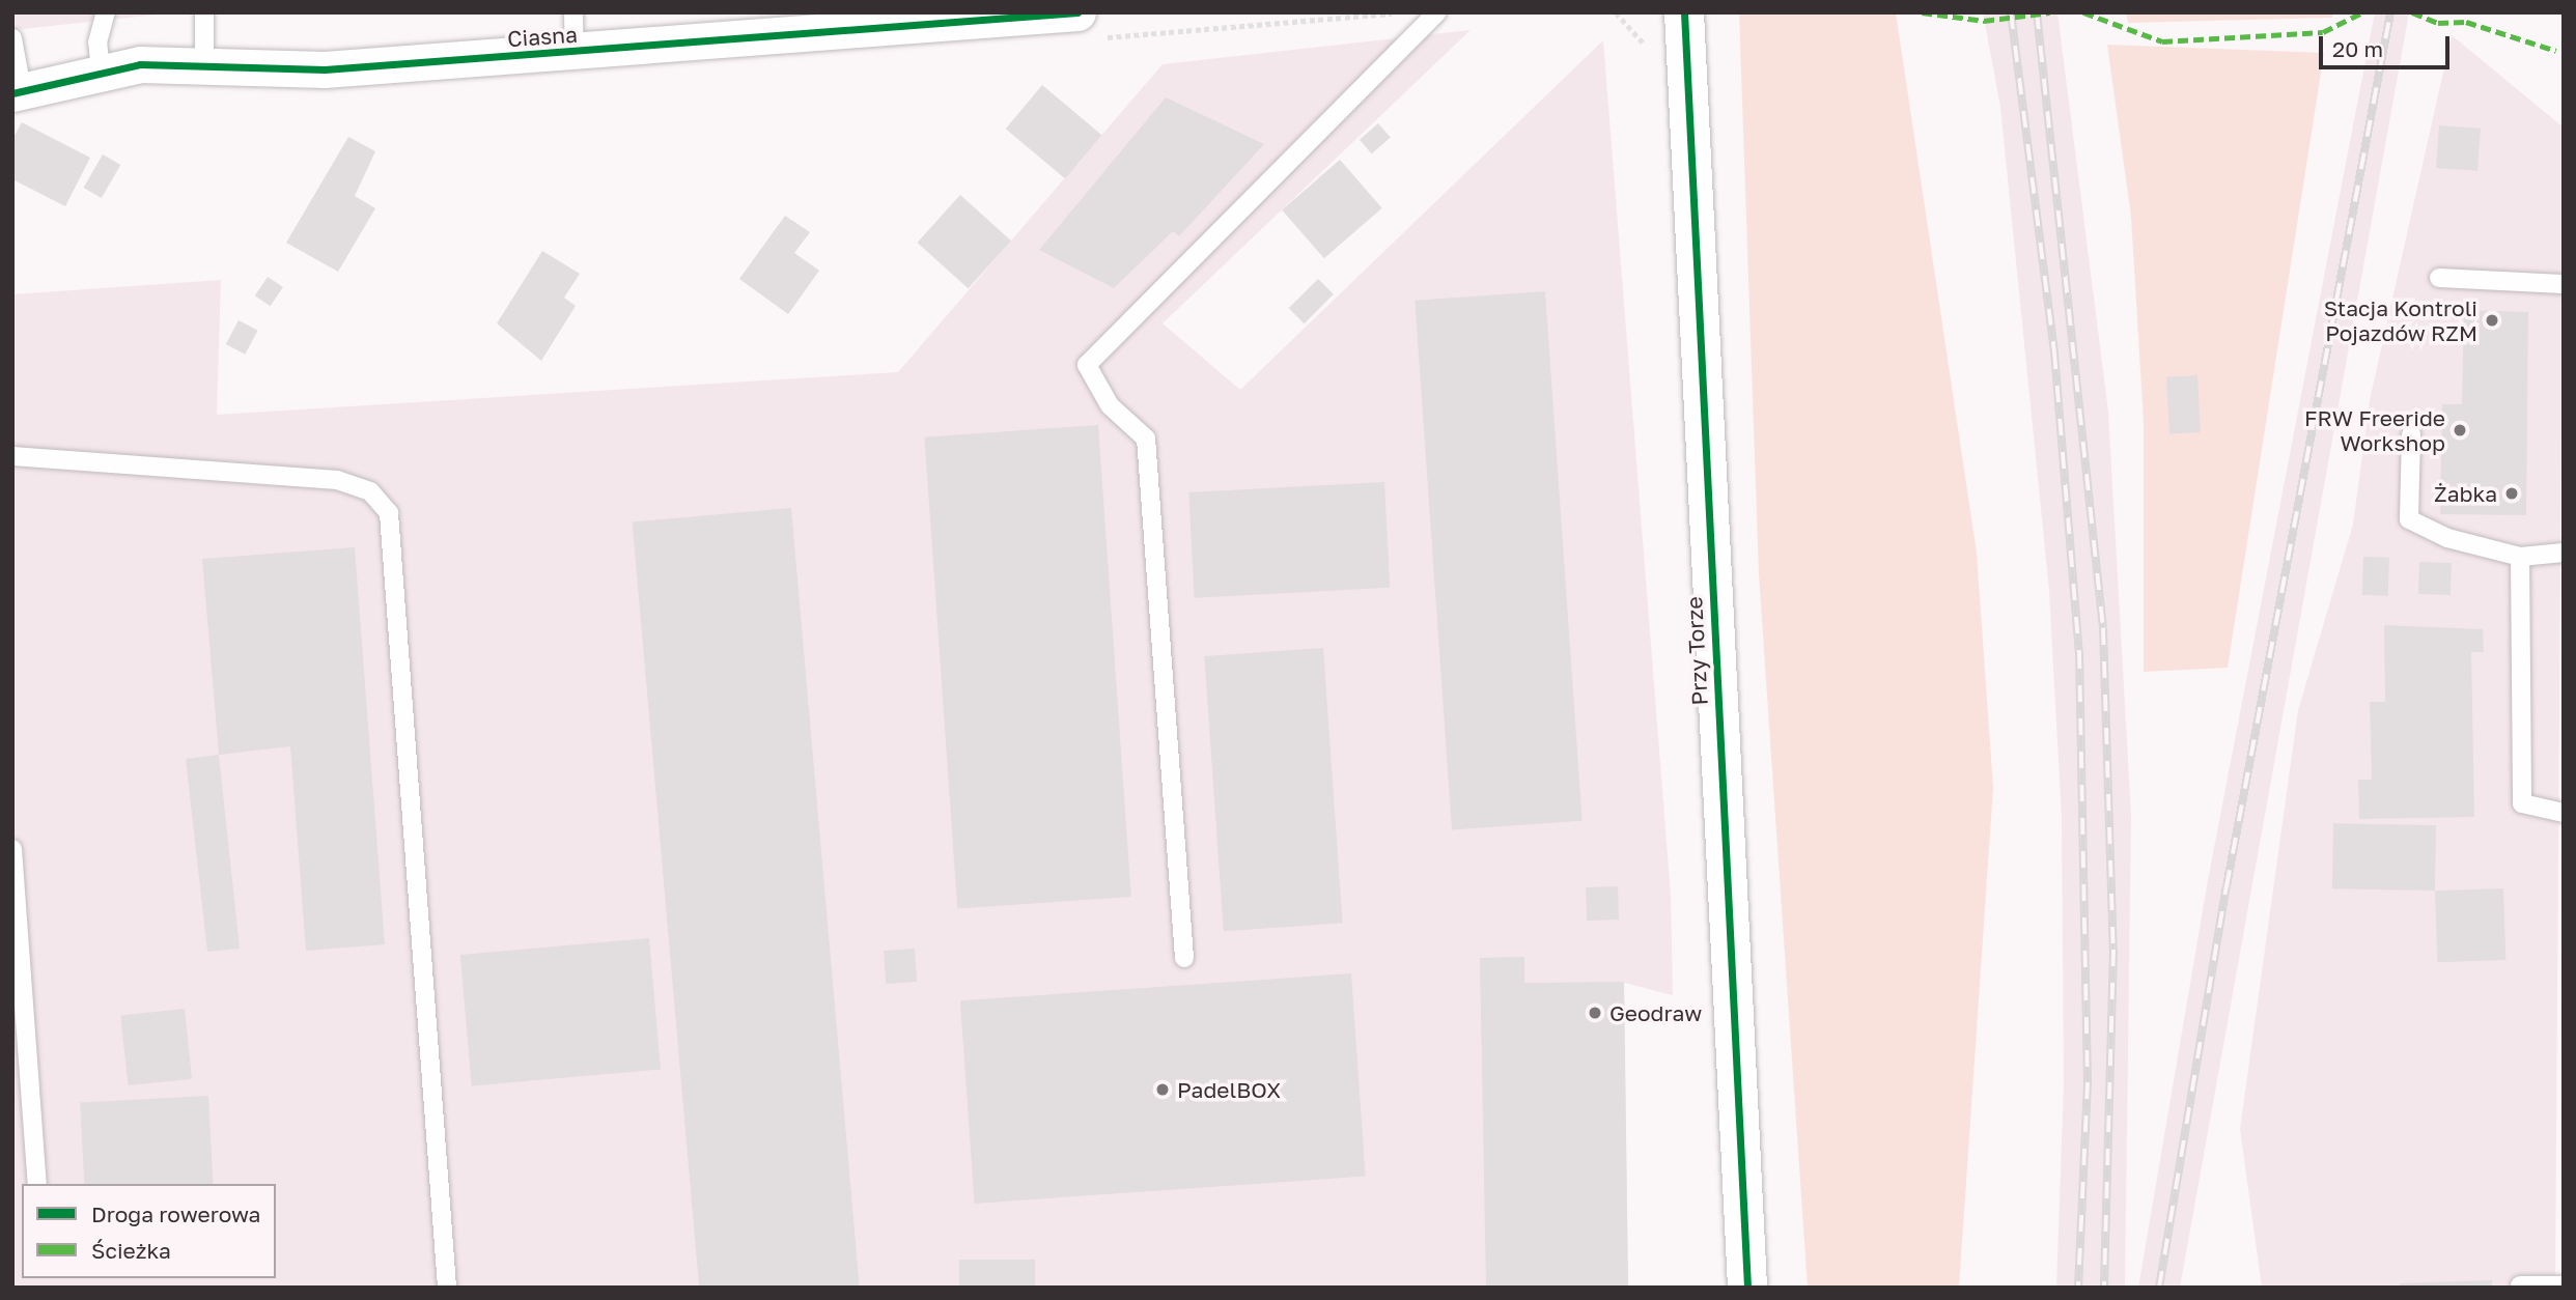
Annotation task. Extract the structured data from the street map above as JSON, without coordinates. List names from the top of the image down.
{
  "streets": {
    "street": ["Ciasna", "Przy Torze"]
  },
  "places": [
    "Stacja Kontroli Pojazdów RZM",
    "FRW Freeride Workshop",
    "Żabka",
    "Geodraw",
    "PadelBOX"
  ],
  "legend": ["Droga rowerowa", "Ścieżka"],
  "scale_bar": "20 m"
}
